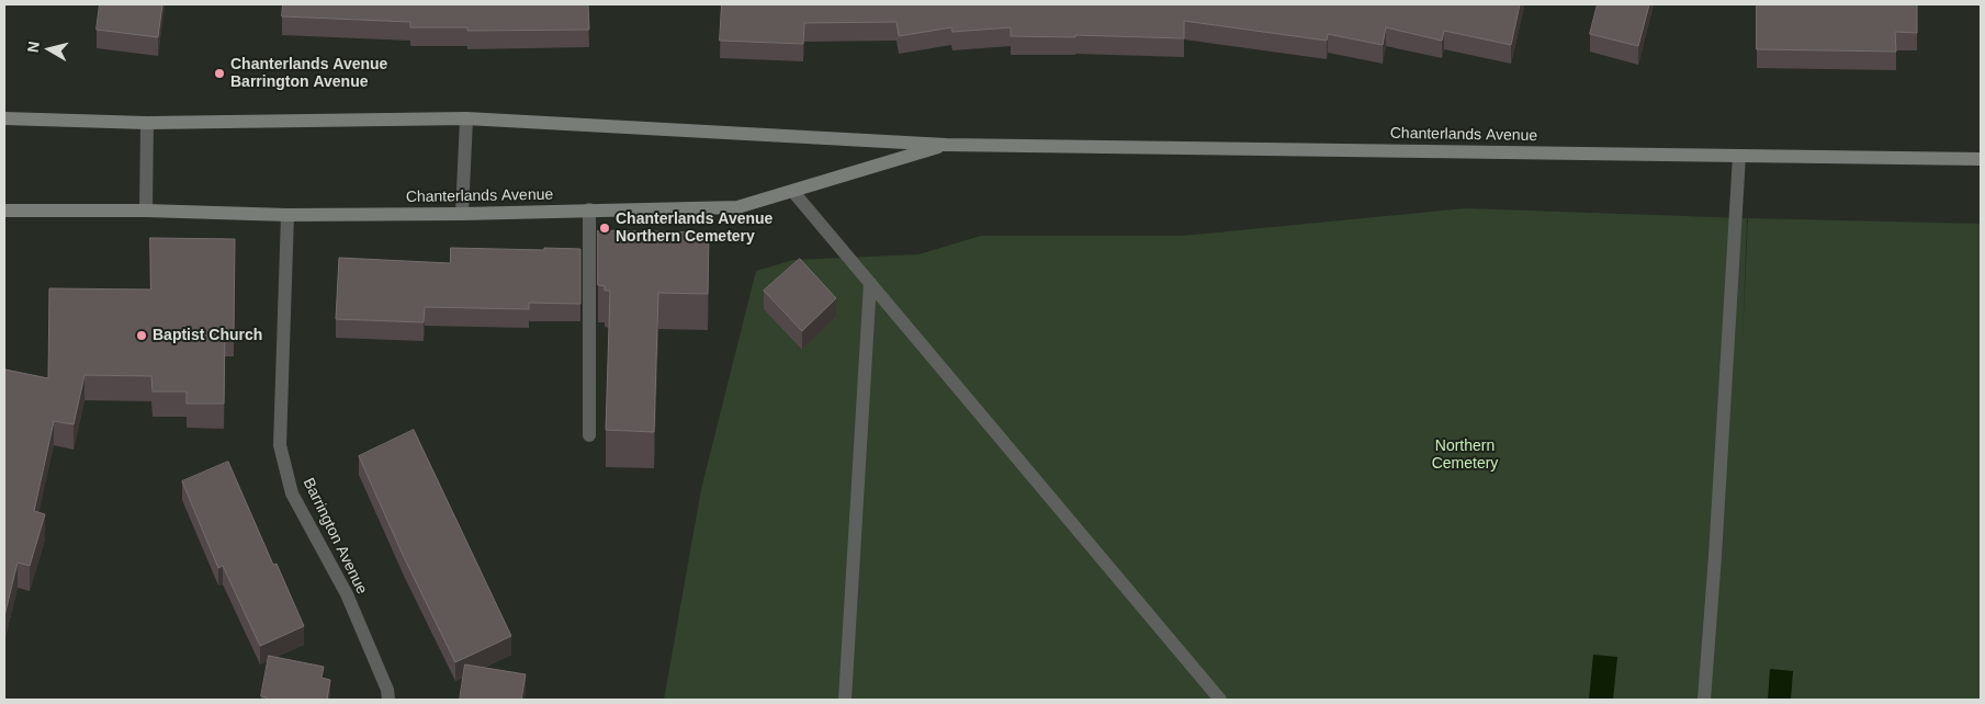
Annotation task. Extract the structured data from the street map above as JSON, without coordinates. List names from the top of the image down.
{
  "streets": {
    "street": ["Chanterlands Avenue", "Barrington Avenue"]
  },
  "crossings": [
    ["Chanterlands Avenue", "Barrington Avenue"]
  ],
  "parks": ["Northern Cemetery"],
  "places": ["Chanterlands Avenue Barrington Avenue", "Chanterlands Avenue Northern Cemetery", "Baptist Church"],
  "north": "left"
}
